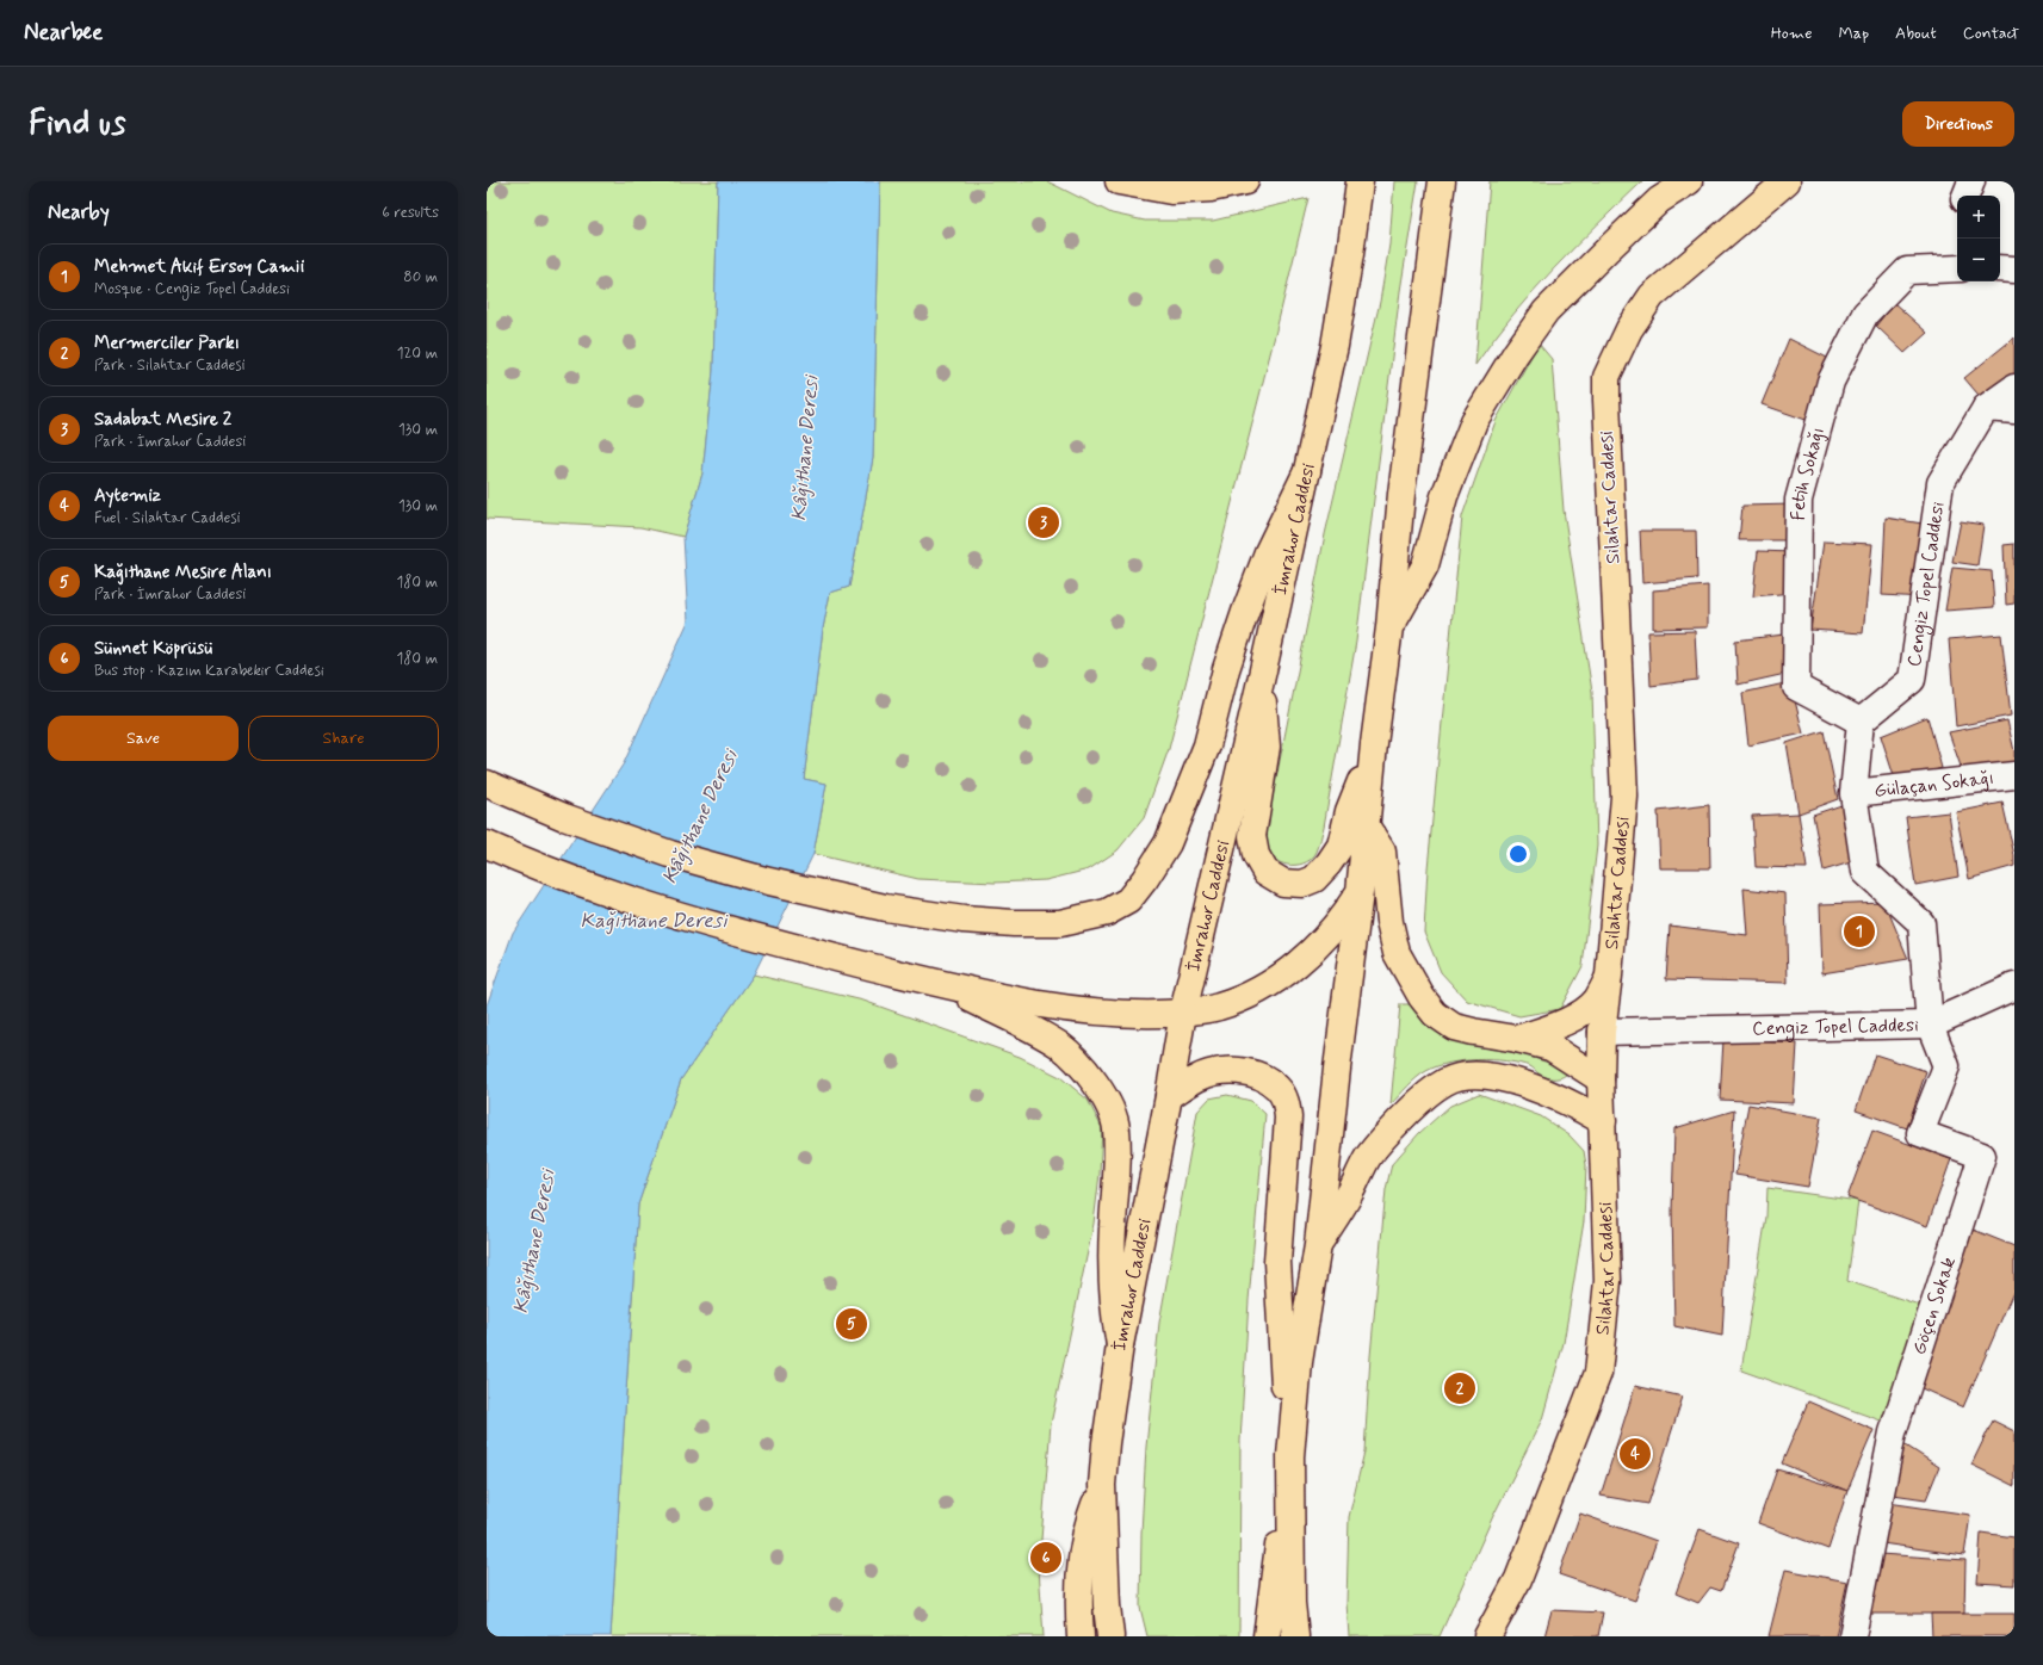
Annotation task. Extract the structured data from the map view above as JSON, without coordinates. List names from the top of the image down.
{
  "streets": {
    "main road": ["Silahtar Caddesi", "İmrahor Caddesi"],
    "street": [
      "Fetih Sokağı",
      "Cengiz Topel Caddesi",
      "Gülaçan Sokağı",
      "Göçen Sokak"
    ]
  },
  "crossings": [
    ["Fetih Sokağı", "Cengiz Topel Caddesi"],
    ["Silahtar Caddesi", "Cengiz Topel Caddesi"],
    ["Cengiz Topel Caddesi", "Gülaçan Sokağı"],
    ["Cengiz Topel Caddesi", "Göçen Sokak"]
  ],
  "water": ["Kâğıthane Deresi", "Kağıthane Deresi"],
  "page": {
    "header": "Nearbee",
    "nav": [
      "Home",
      "Map",
      "About",
      "Contact"
    ],
    "buttons": [
      "Directions",
      ["Save", "Share"]
    ],
    "title": "Find us",
    "heading": ["Nearby", "6 results"],
    "map_buttons": ["+", "−"],
    "list": [
      {
        "mark": "1",
        "name": "Mehmet Akif Ersoy Camii",
        "note": "Mosque · Cengiz Topel Caddesi",
        "value": "80 m"
      },
      {
        "mark": "2",
        "name": "Mermerciler Parkı",
        "note": "Park · Silahtar Caddesi",
        "value": "120 m"
      },
      {
        "mark": "3",
        "name": "Sadabat Mesire 2",
        "note": "Park · İmrahor Caddesi",
        "value": "130 m"
      },
      {
        "mark": "4",
        "name": "Aytemiz",
        "note": "Fuel · Silahtar Caddesi",
        "value": "130 m"
      },
      {
        "mark": "5",
        "name": "Kağıthane Mesire Alanı",
        "note": "Park · İmrahor Caddesi",
        "value": "180 m"
      },
      {
        "mark": "6",
        "name": "Sünnet Köprüsü",
        "note": "Bus stop · Kazım Karabekir Caddesi",
        "value": "180 m"
      }
    ],
    "pins": [
      "3",
      "1",
      "5",
      "2",
      "4",
      "6"
    ]
  }
}
